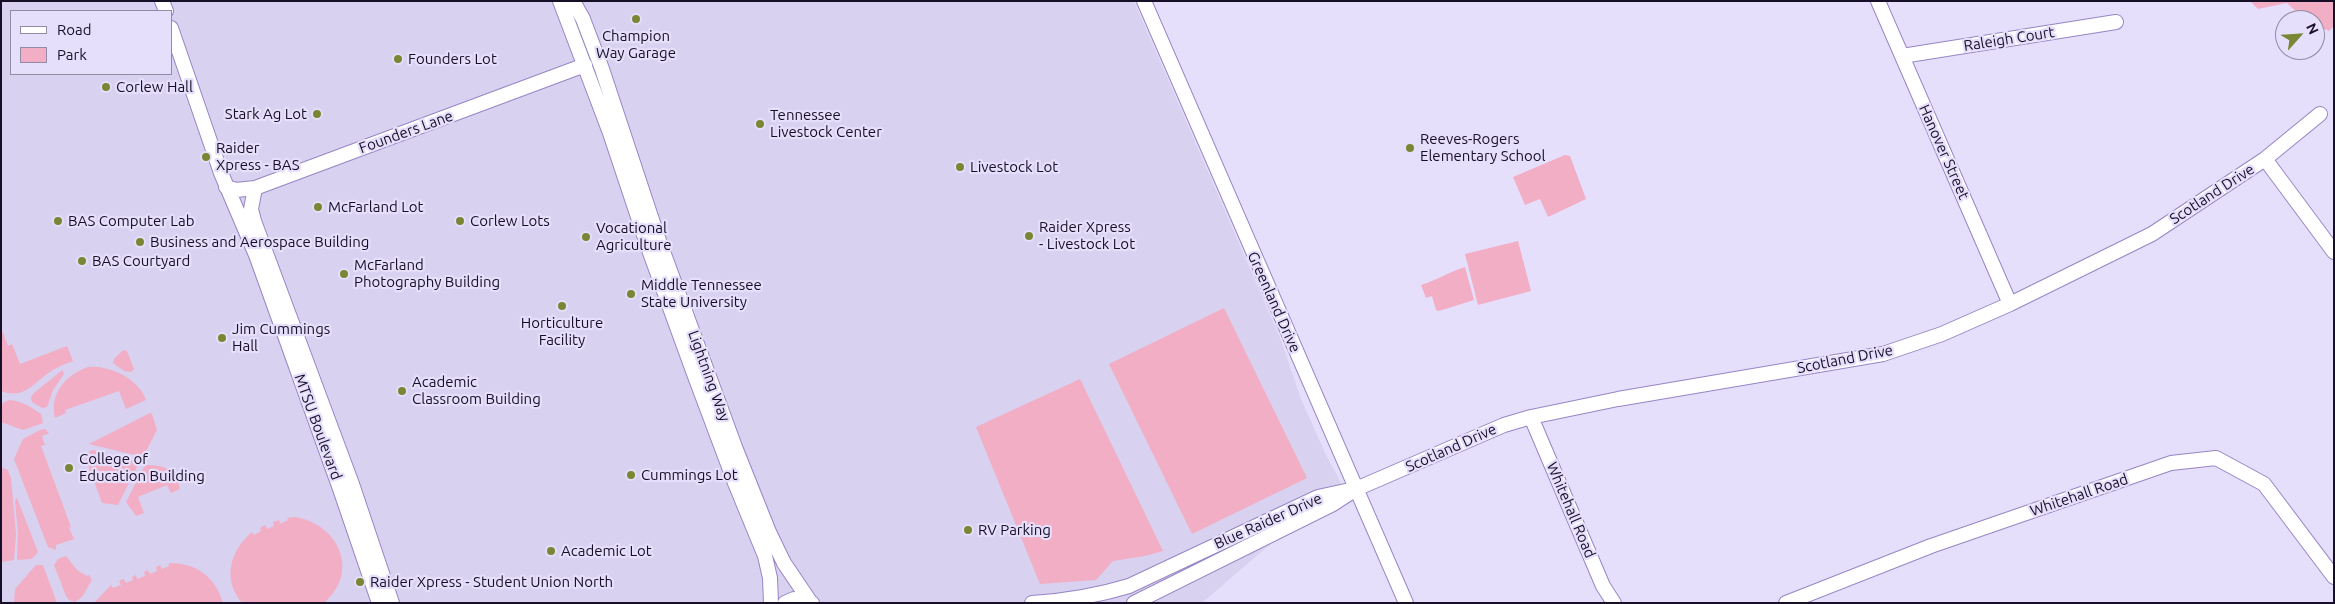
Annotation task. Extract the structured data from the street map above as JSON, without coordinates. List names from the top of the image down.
{
  "streets": {
    "street": [
      "Raleigh Court",
      "Founders Lane",
      "Hanover Street",
      "Scotland Drive",
      "Greenland Drive",
      "Lightning Way",
      "MTSU Boulevard",
      "Whitehall Road",
      "Blue Raider Drive"
    ]
  },
  "crossings": [
    ["Raleigh Court", "Hanover Street"],
    ["Founders Lane", "Lightning Way"],
    ["Founders Lane", "MTSU Boulevard"],
    ["Hanover Street", "Scotland Drive"],
    ["Scotland Drive", "Greenland Drive"],
    ["Scotland Drive", "Whitehall Road"],
    ["Scotland Drive", "Blue Raider Drive"],
    ["Greenland Drive", "Blue Raider Drive"]
  ],
  "places": [
    "Champion Way Garage",
    "Founders Lot",
    "Corlew Hall",
    "Stark Ag Lot",
    "Tennessee Livestock Center",
    "Reeves-Rogers Elementary School",
    "Raider Xpress - BAS",
    "Livestock Lot",
    "McFarland Lot",
    "BAS Computer Lab",
    "Corlew Lots",
    "Raider Xpress - Livestock Lot",
    "Vocational Agriculture",
    "Business and Aerospace Building",
    "BAS Courtyard",
    "McFarland Photography Building",
    "Middle Tennessee State University",
    "Horticulture Facility",
    "Jim Cummings Hall",
    "Academic Classroom Building",
    "College of Education Building",
    "Cummings Lot",
    "RV Parking",
    "Academic Lot",
    "Raider Xpress - Student Union North"
  ],
  "legend": ["Road", "Park"],
  "north": "top right"
}
